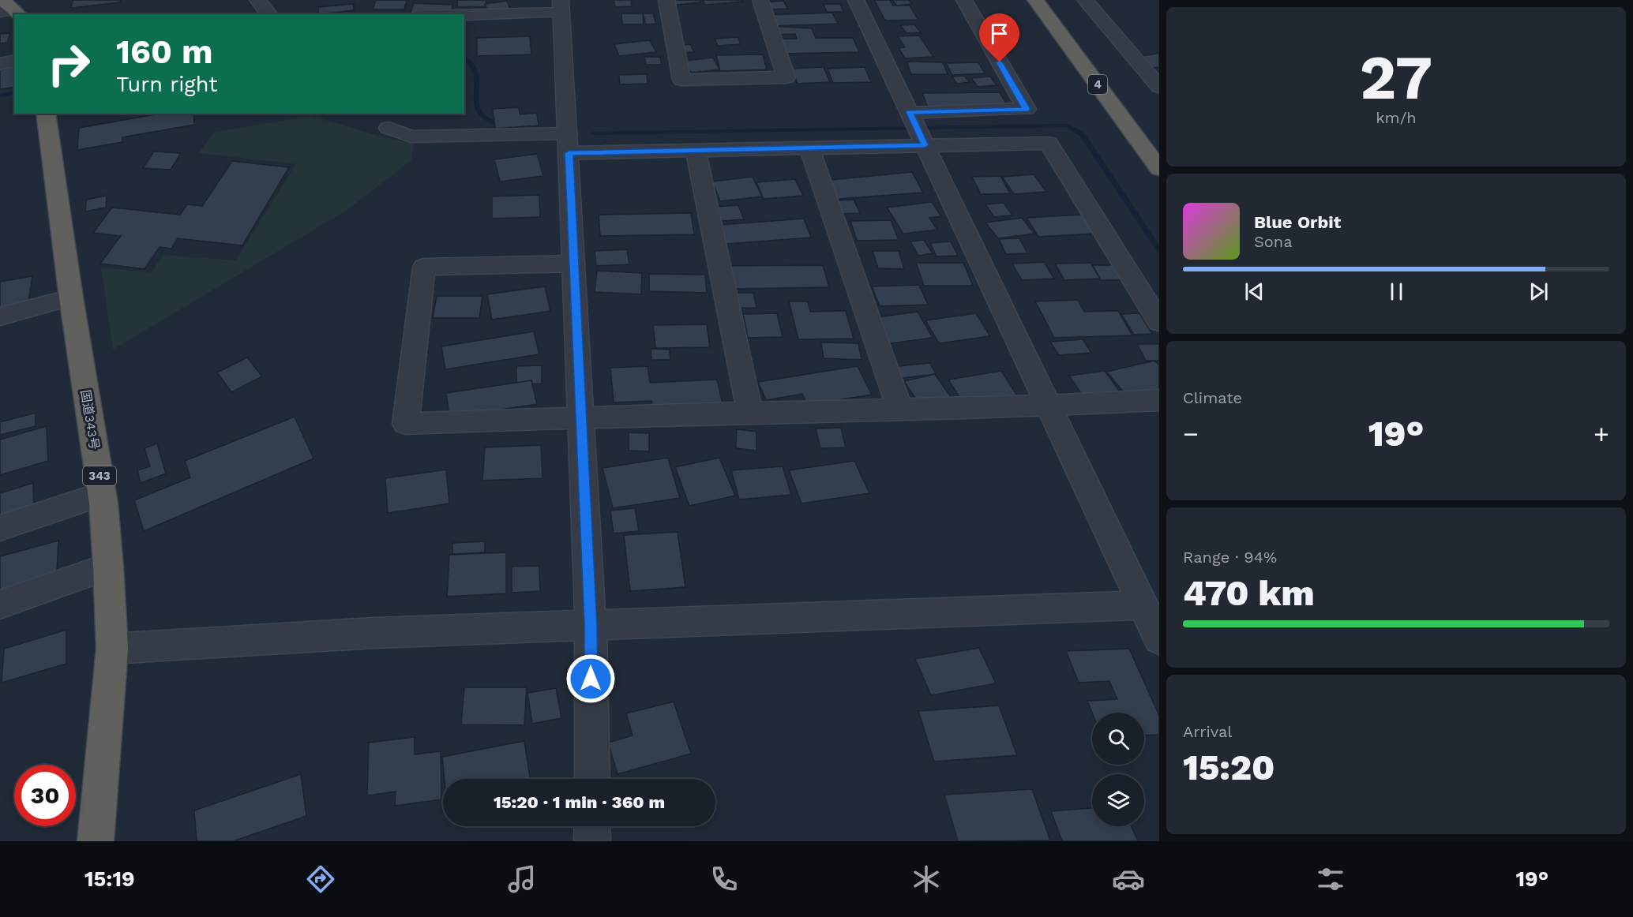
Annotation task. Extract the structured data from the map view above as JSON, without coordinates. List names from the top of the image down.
{
  "streets": {
    "highway": ["4", "国道343号", "343"]
  },
  "page": {
    "tile": [
      ["27", "km/h"],
      "Climate",
      ["Range · 94%", "470 km"],
      ["Arrival", "15:20"]
    ],
    "turn": ["160 m", "Turn right"],
    "song": ["Blue Orbit", "Sona"],
    "heat": ["−", "19°", "+"],
    "limit": "30",
    "trip": "15:20 · 1 min · 360 m",
    "tabs": ["15:19", "19°"]
  }
}
